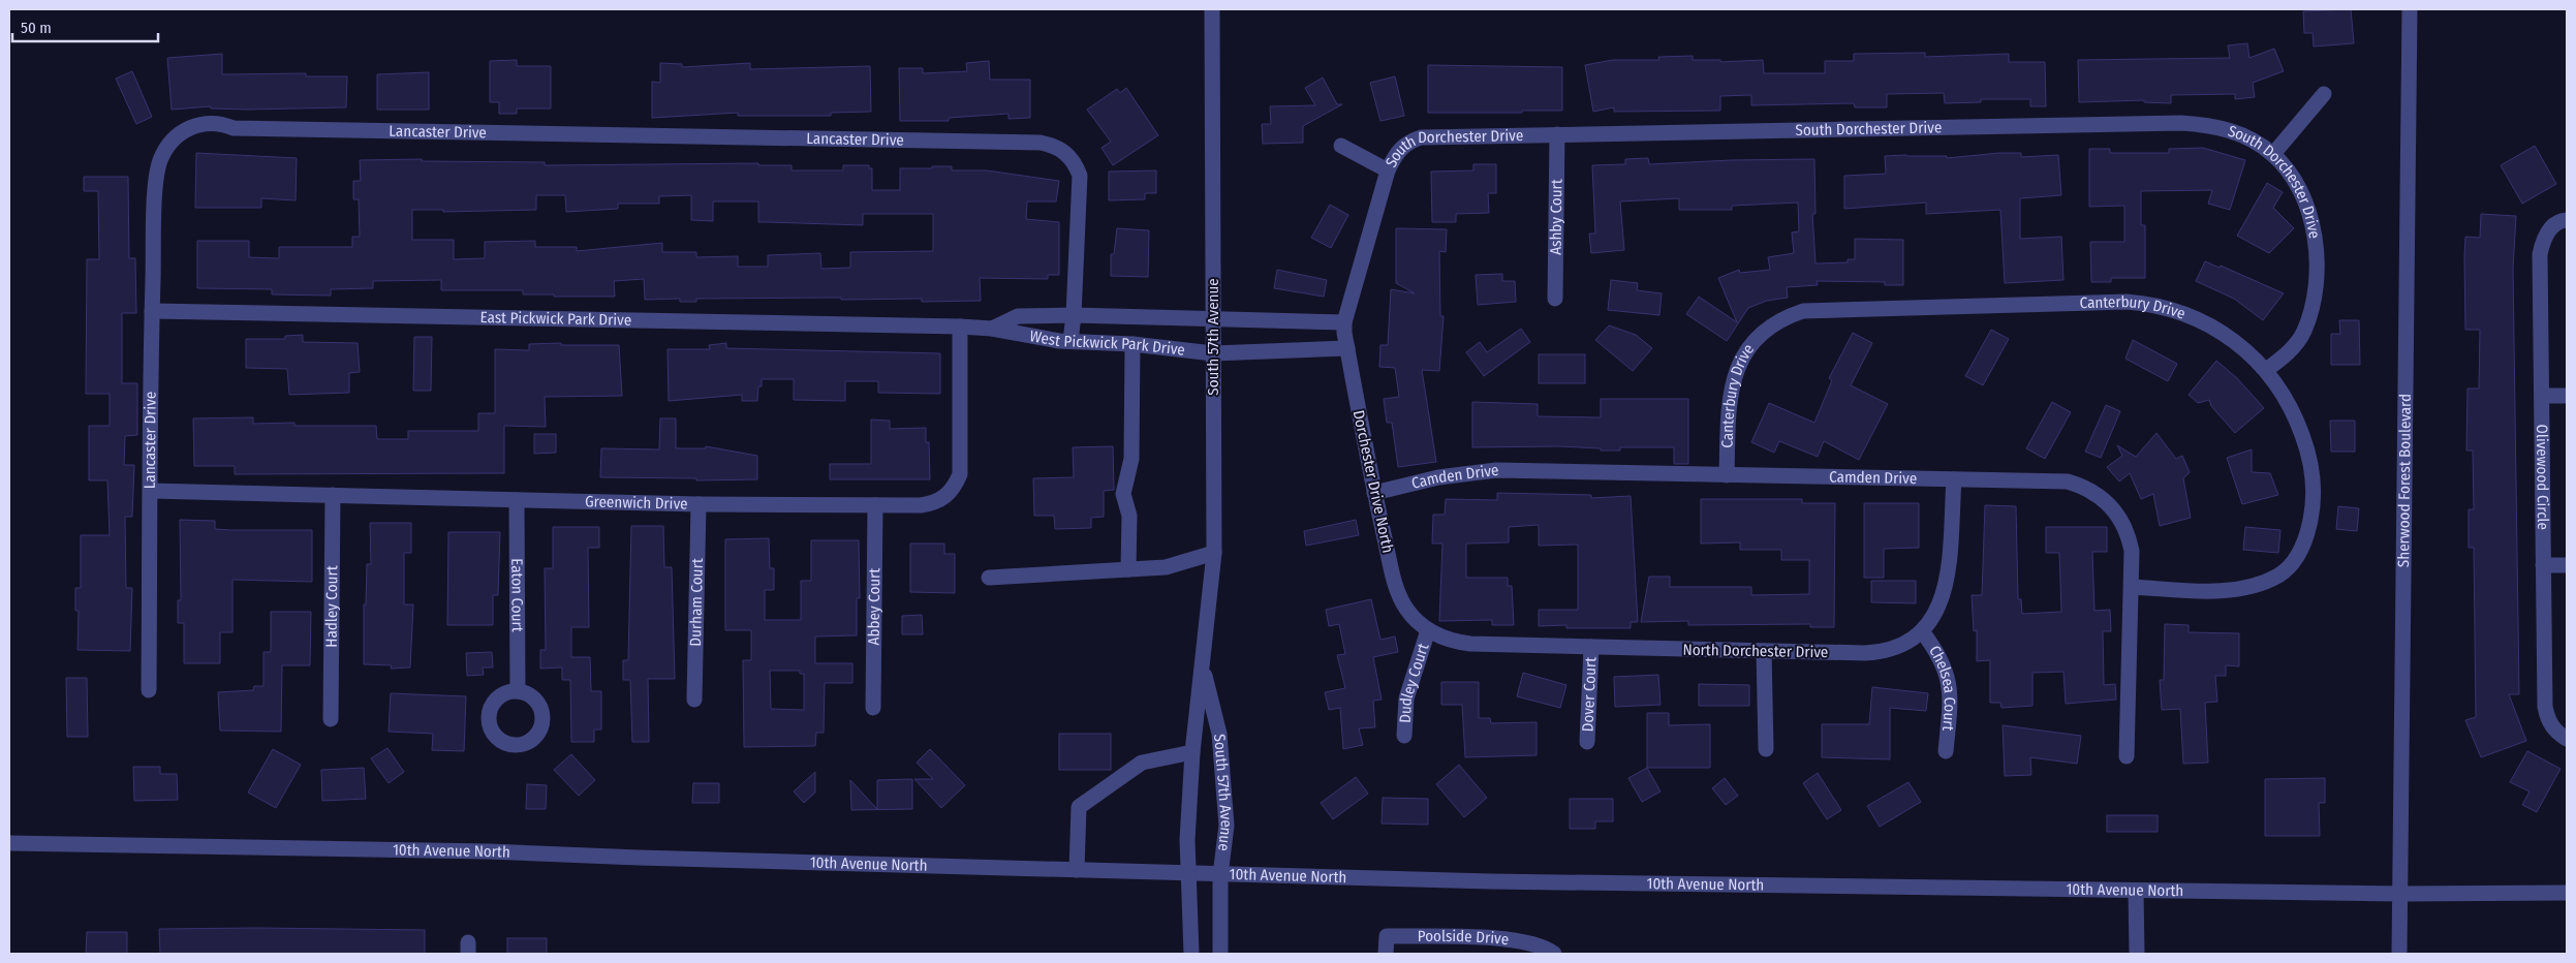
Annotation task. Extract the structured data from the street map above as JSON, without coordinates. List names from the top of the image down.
{
  "streets": {
    "street": [
      "South Dorchester Drive",
      "Lancaster Drive",
      "Ashby Court",
      "Canterbury Drive",
      "East Pickwick Park Drive",
      "South 57th Avenue",
      "West Pickwick Park Drive",
      "Camden Drive",
      "Olivewood Circle",
      "Dorchester Drive North",
      "Sherwood Forest Boulevard",
      "Greenwich Drive",
      "Eaton Court",
      "Durham Court",
      "Abbey Court",
      "Hadley Court",
      "North Dorchester Drive",
      "Dudley Court",
      "Chelsea Court",
      "Dover Court",
      "10th Avenue North",
      "Poolside Drive"
    ]
  },
  "crossings": [
    ["South Dorchester Drive", "Ashby Court"],
    ["South Dorchester Drive", "Canterbury Drive"],
    ["South Dorchester Drive", "West Pickwick Park Drive"],
    ["South Dorchester Drive", "Dorchester Drive North"],
    ["Lancaster Drive", "East Pickwick Park Drive"],
    ["Lancaster Drive", "West Pickwick Park Drive"],
    ["Lancaster Drive", "Greenwich Drive"],
    ["Canterbury Drive", "Camden Drive"],
    ["East Pickwick Park Drive", "West Pickwick Park Drive"],
    ["East Pickwick Park Drive", "Greenwich Drive"],
    ["South 57th Avenue", "West Pickwick Park Drive"],
    ["South 57th Avenue", "10th Avenue North"],
    ["West Pickwick Park Drive", "Dorchester Drive North"],
    ["West Pickwick Park Drive", "Greenwich Drive"],
    ["Camden Drive", "Dorchester Drive North"],
    ["Camden Drive", "North Dorchester Drive"],
    ["Dorchester Drive North", "North Dorchester Drive"],
    ["Dorchester Drive North", "Dudley Court"],
    ["Sherwood Forest Boulevard", "10th Avenue North"],
    ["Greenwich Drive", "Eaton Court"],
    ["Greenwich Drive", "Durham Court"],
    ["Greenwich Drive", "Abbey Court"],
    ["Greenwich Drive", "Hadley Court"],
    ["North Dorchester Drive", "Dudley Court"],
    ["North Dorchester Drive", "Chelsea Court"],
    ["North Dorchester Drive", "Dover Court"]
  ],
  "scale_bar": "50 m"
}
